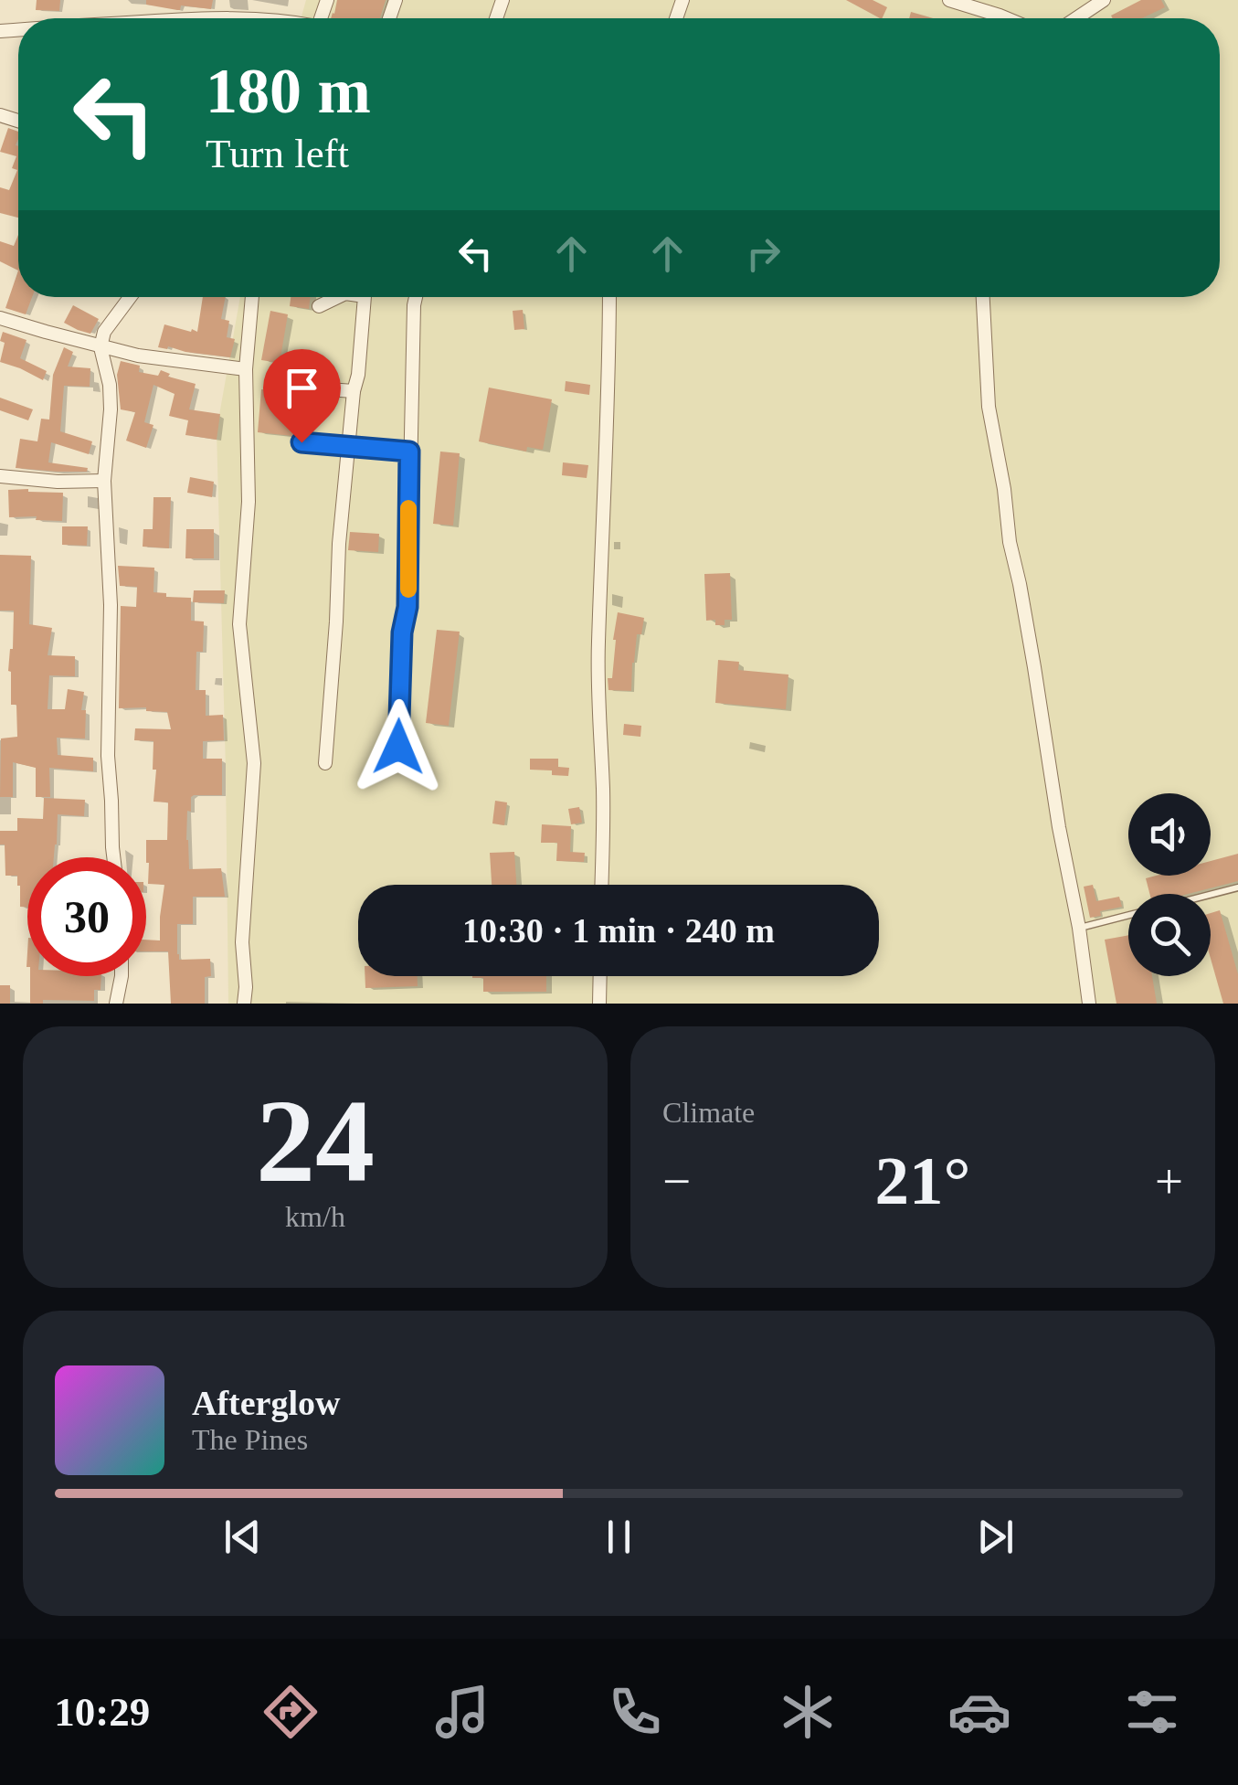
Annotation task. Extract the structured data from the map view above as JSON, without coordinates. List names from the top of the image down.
{
  "page": {
    "turn": ["180 m", "Turn left"],
    "limit": "30",
    "trip": "10:30 · 1 min · 240 m",
    "tile": [
      ["24", "km/h"],
      "Climate"
    ],
    "heat": ["−", "21°", "+"],
    "song": ["Afterglow", "The Pines"],
    "tabs": "10:29"
  }
}
